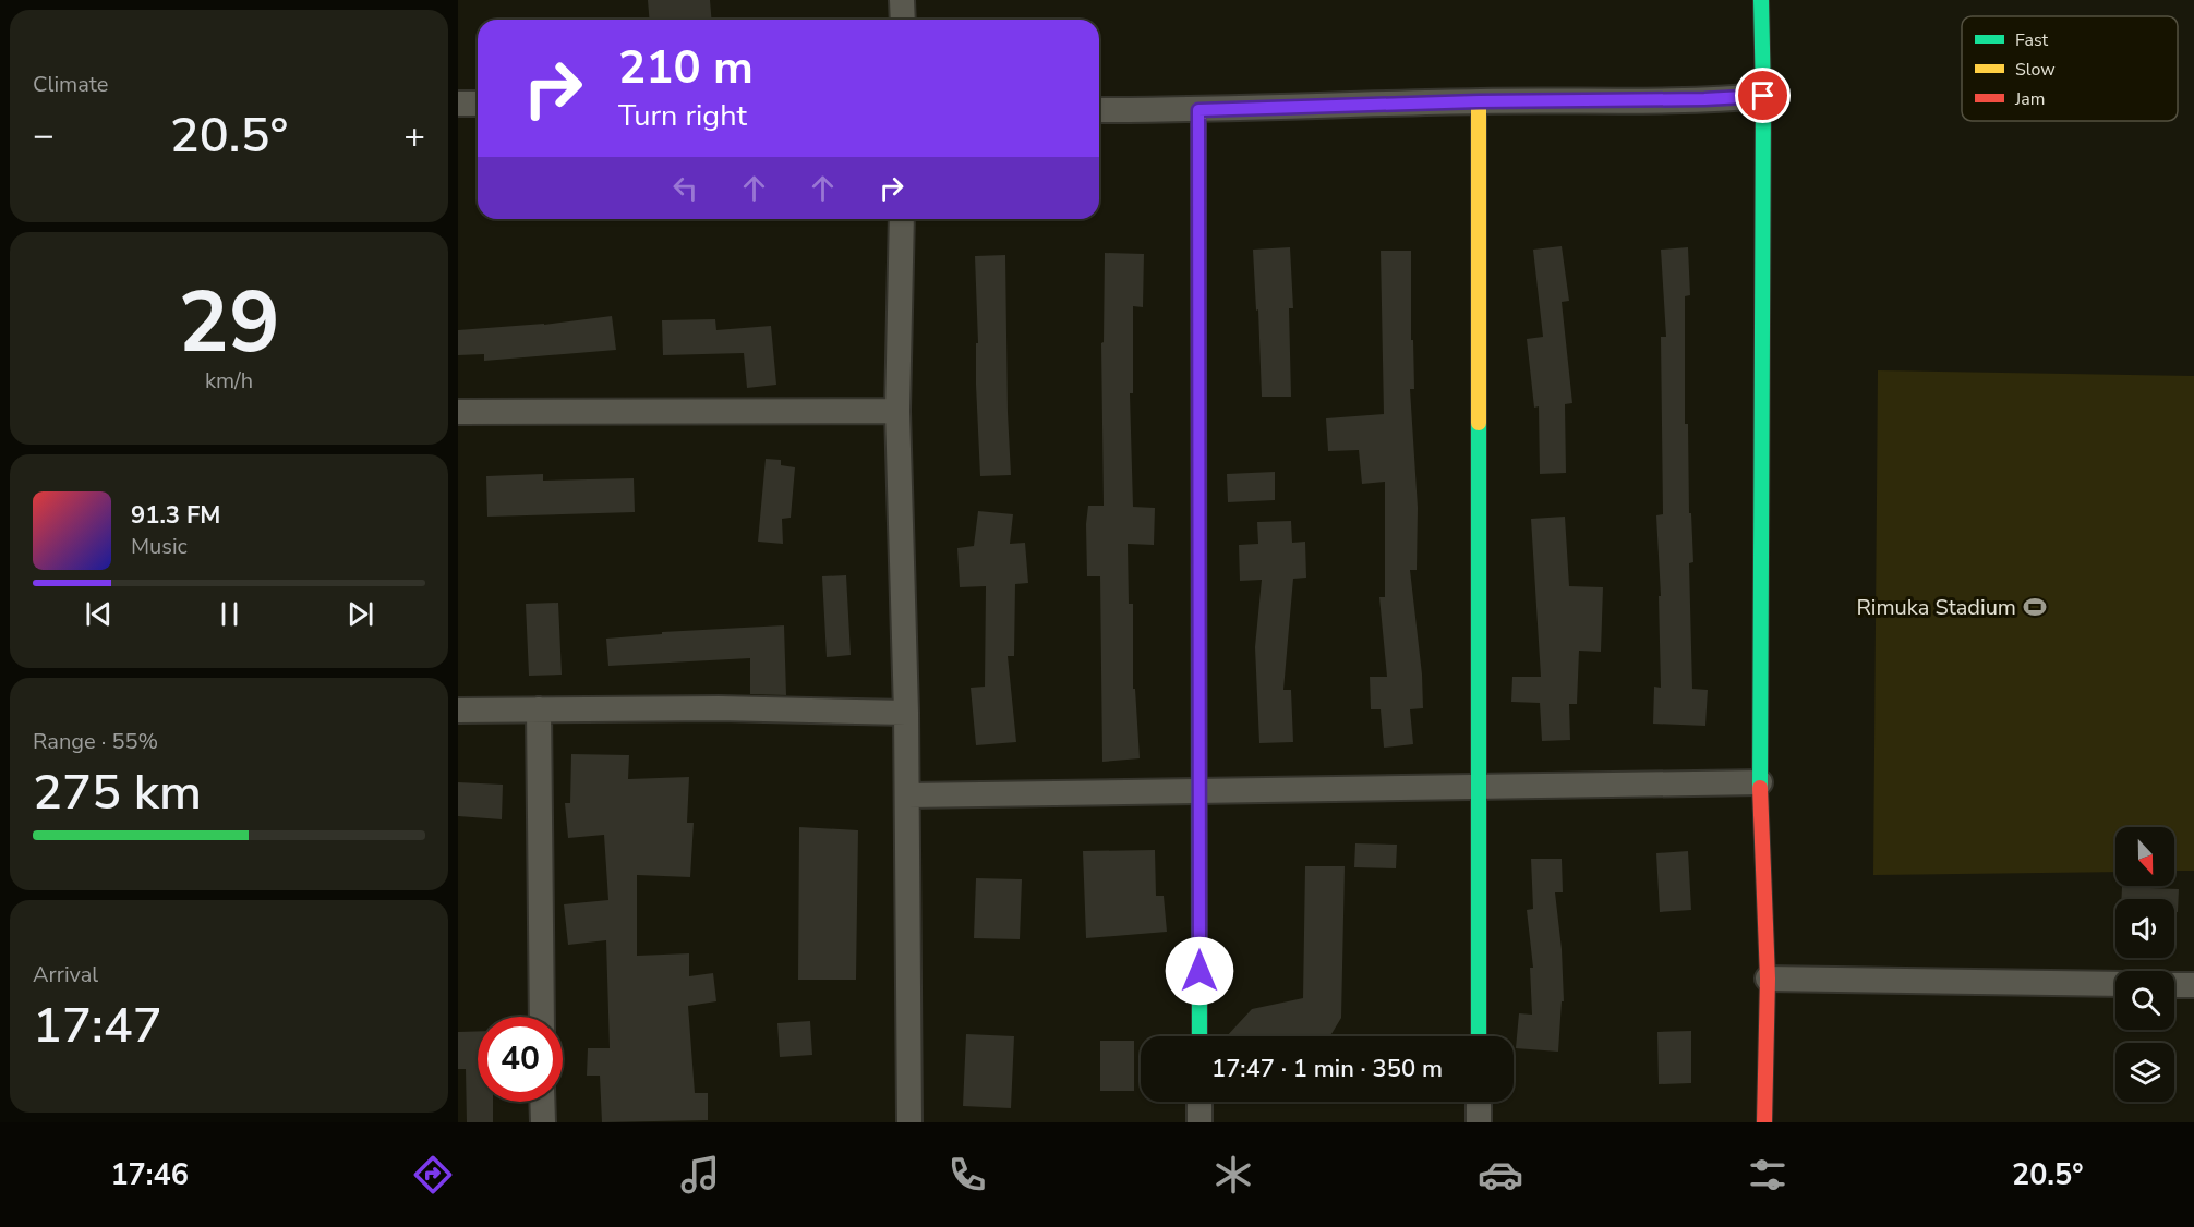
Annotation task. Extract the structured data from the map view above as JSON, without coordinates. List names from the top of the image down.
{
  "places": {
    "sports": ["Rimuka Stadium"]
  },
  "legend": ["Fast", "Slow", "Jam"],
  "north": "bottom",
  "page": {
    "tile": [
      "Climate",
      ["29", "km/h"],
      ["Range · 55%", "275 km"],
      ["Arrival", "17:47"]
    ],
    "turn": ["210 m", "Turn right"],
    "heat": ["−", "20.5°", "+"],
    "song": ["91.3 FM", "Music"],
    "limit": "40",
    "trip": "17:47 · 1 min · 350 m",
    "tabs": ["17:46", "20.5°"]
  }
}
